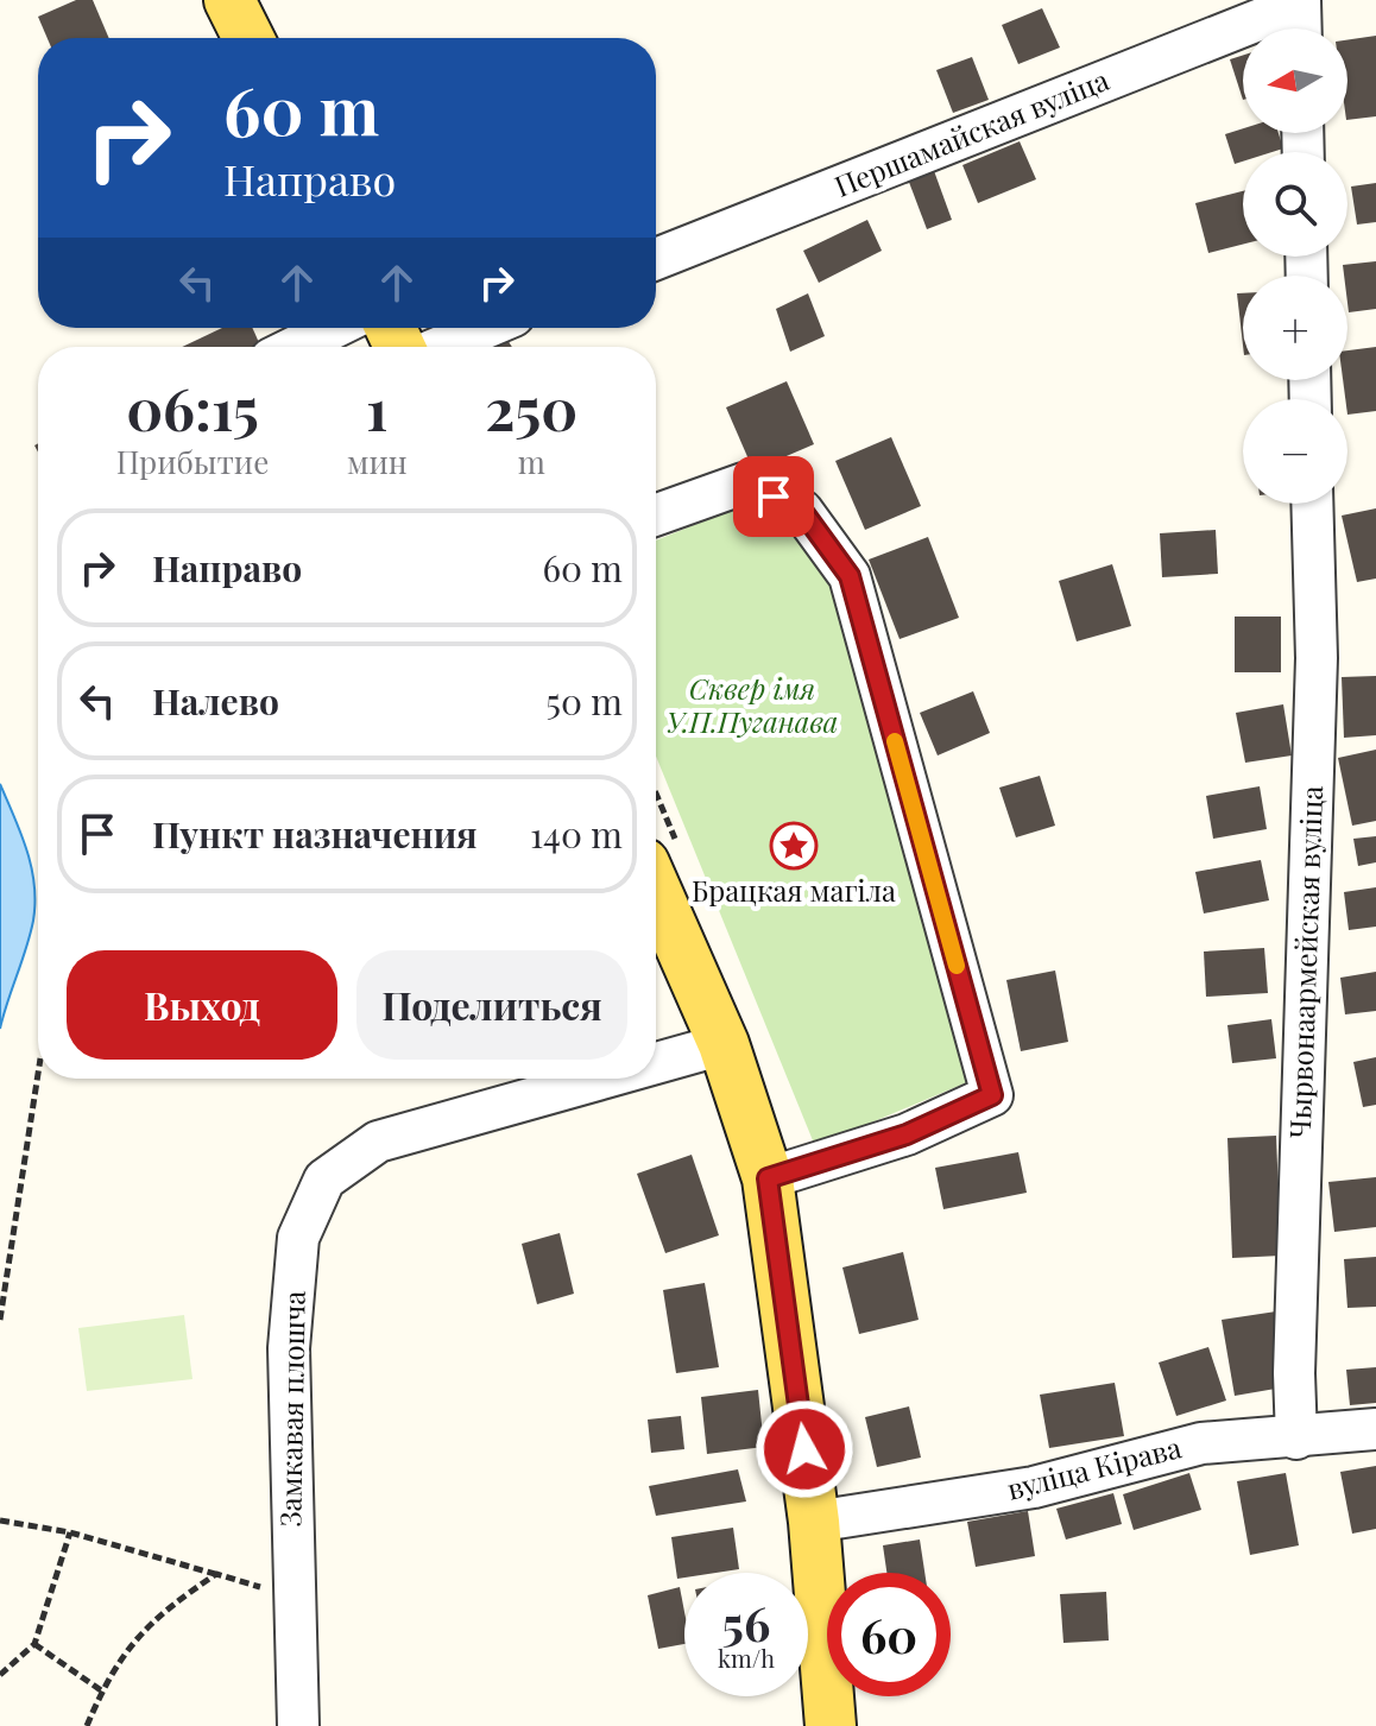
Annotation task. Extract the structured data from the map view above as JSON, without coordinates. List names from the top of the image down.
{
  "streets": {
    "street": [
      "Першамайская вуліца",
      "Чырвонаармейская вуліца",
      "Замкавая плошча",
      "вуліца Кірава"
    ]
  },
  "crossings": [
    ["Чырвонаармейская вуліца", "вуліца Кірава"]
  ],
  "parks": ["Сквер імя У.П.Пуганава"],
  "places": {
    "place": ["Брацкая магіла"]
  },
  "north": "left",
  "page": {
    "map_buttons": ["+", "−"],
    "turn": ["60 m", "Направо"],
    "eta": [
      "06:15",
      "Прибытие",
      "1",
      "мин",
      "250",
      "m"
    ],
    "list": [
      {
        "name": "Направо",
        "value": "60 m"
      },
      {
        "name": "Налево",
        "value": "50 m"
      },
      {
        "name": "Пункт назначения",
        "value": "140 m"
      }
    ],
    "buttons": ["Выход", "Поделиться"],
    "speed": "56 km/h",
    "limit": "60"
  }
}
